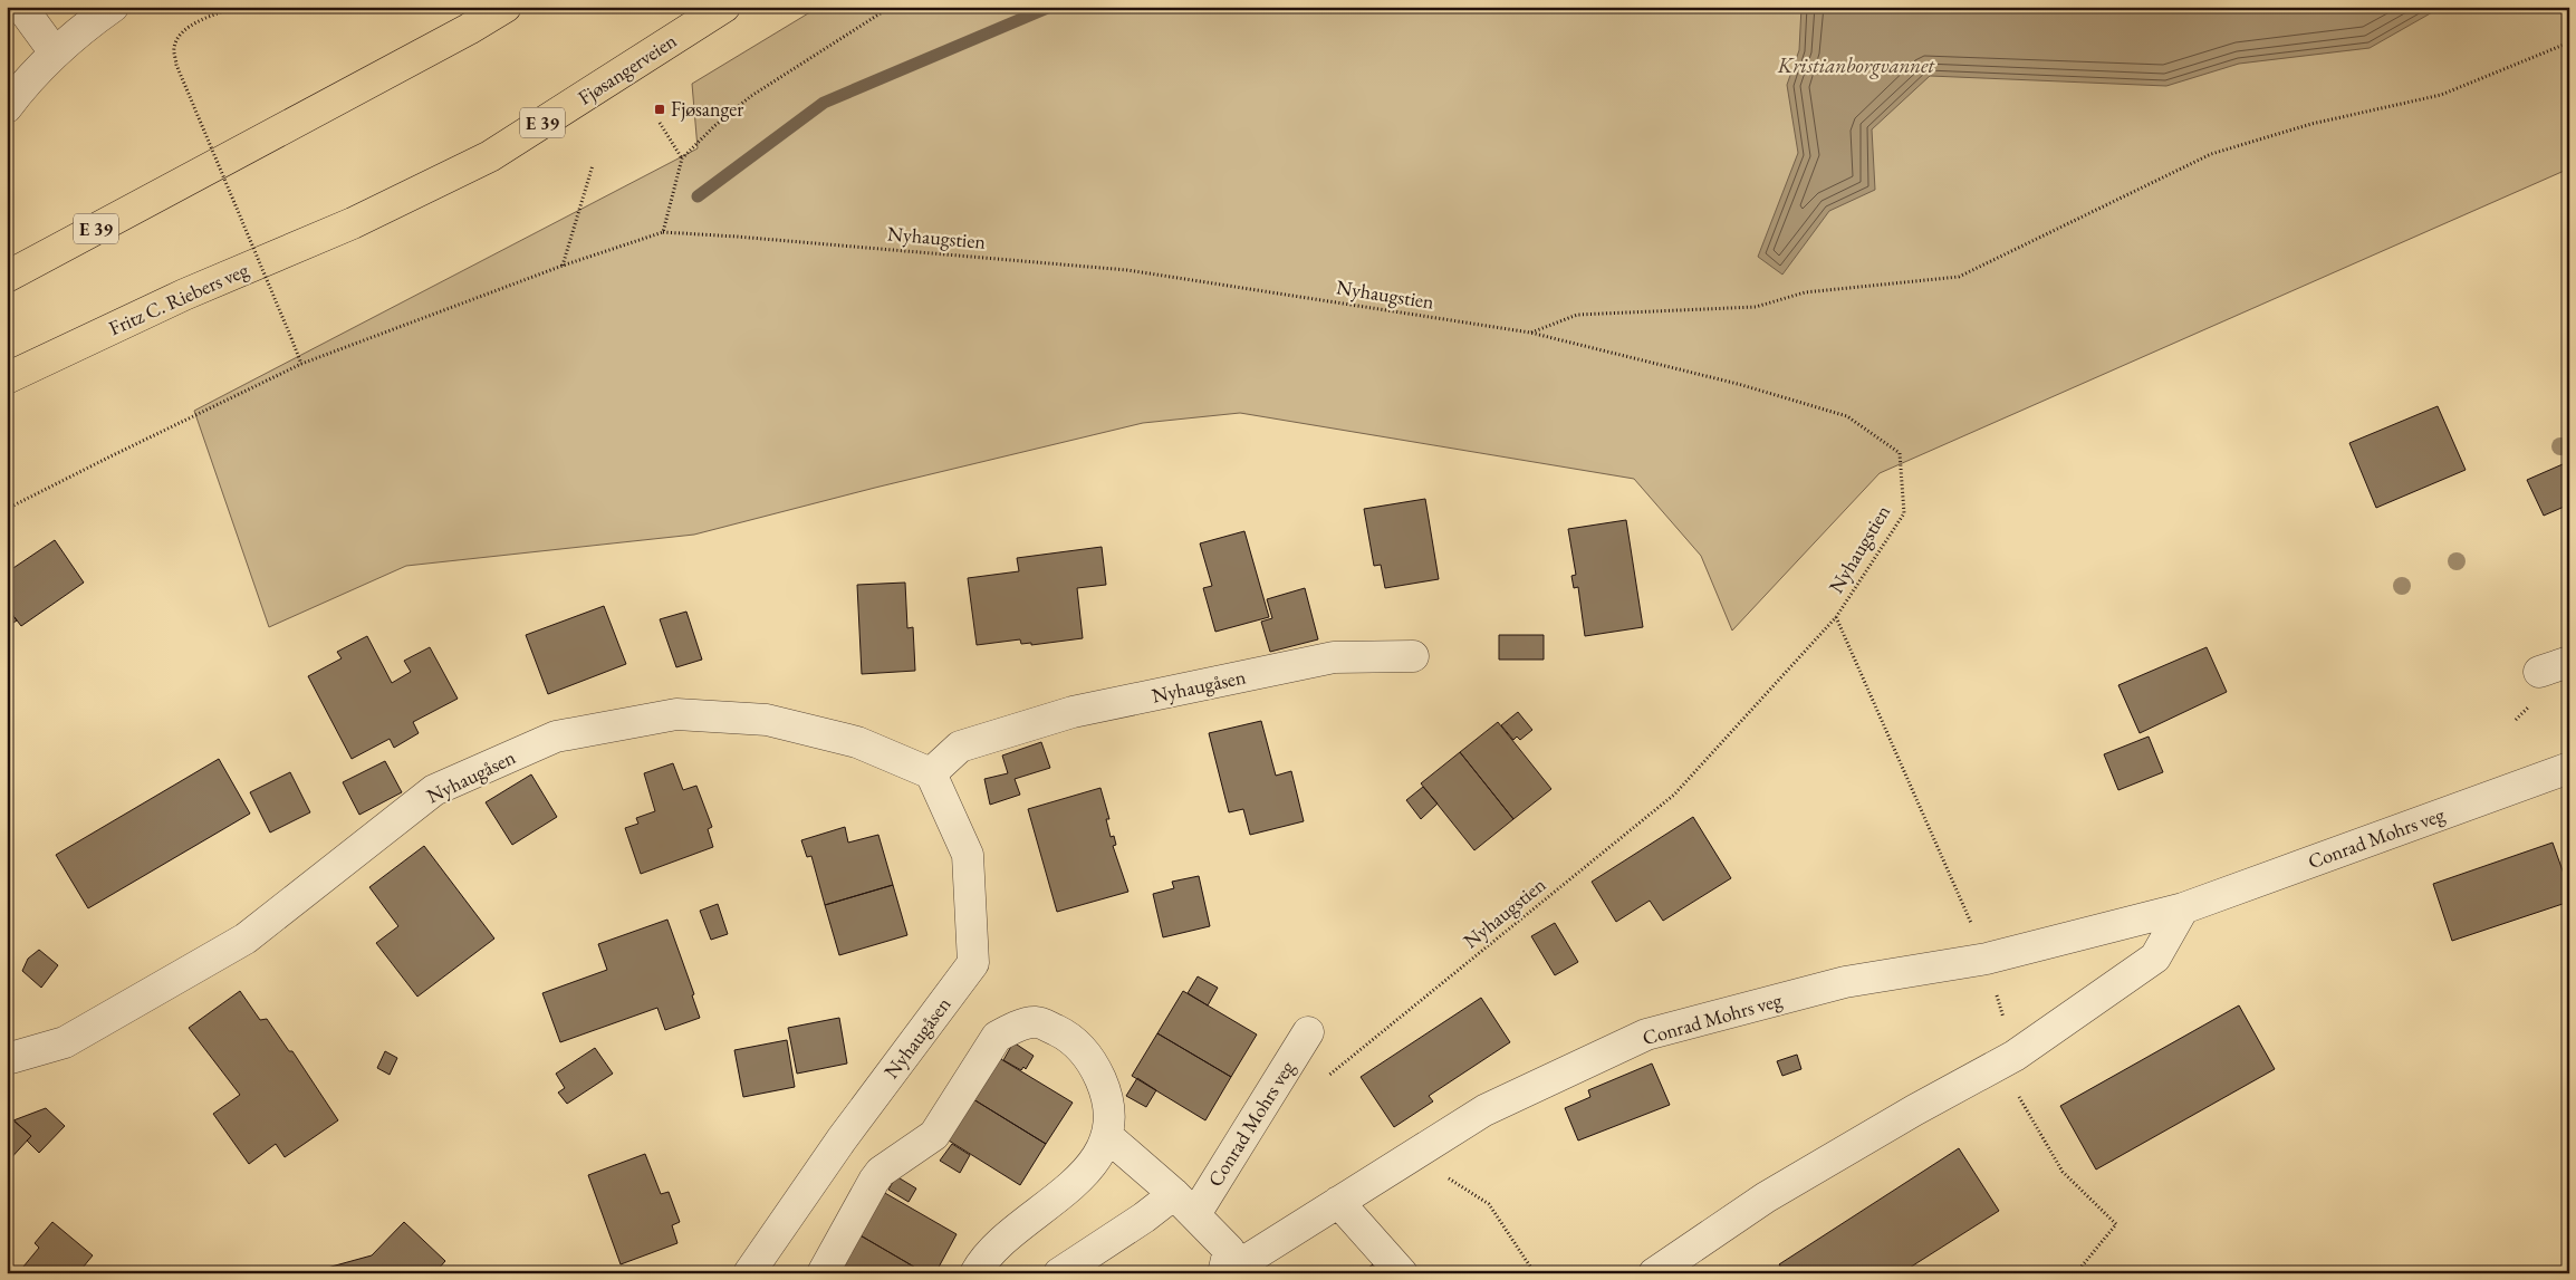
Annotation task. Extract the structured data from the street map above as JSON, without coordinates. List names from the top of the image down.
{
  "streets": {
    "highway": ["Fjøsangerveien", "E 39", "Fritz C. Riebers veg"],
    "street": ["Nyhaugåsen", "Conrad Mohrs veg"],
    "path": ["Nyhaugstien"]
  },
  "crossings": [
    ["Fjøsangerveien", "Fritz C. Riebers veg"],
    ["Nyhaugstien", "Conrad Mohrs veg"]
  ],
  "water": ["Kristianborgvannet"],
  "places": {
    "transit": ["Fjøsanger"]
  }
}
